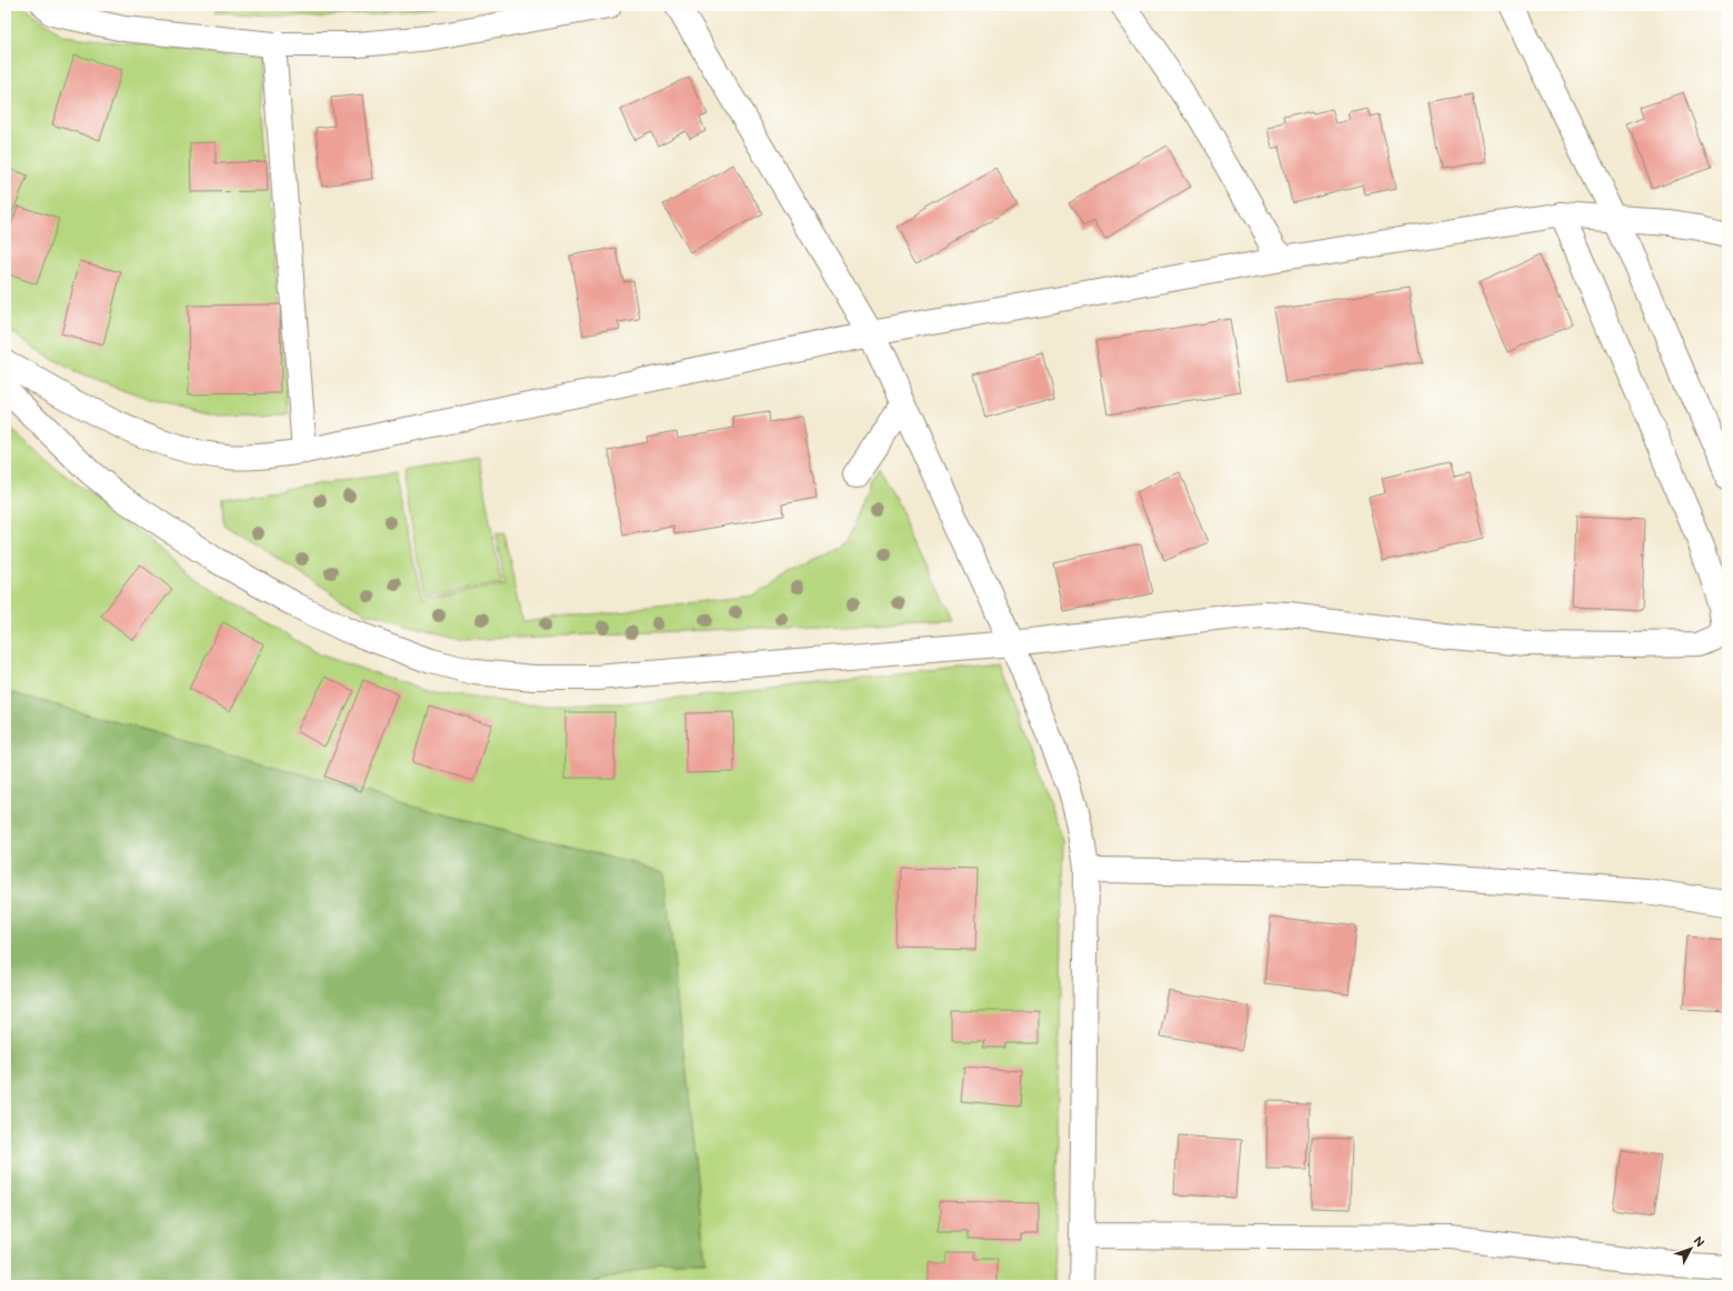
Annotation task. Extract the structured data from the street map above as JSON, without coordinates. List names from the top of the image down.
{
  "north": "top right"
}
